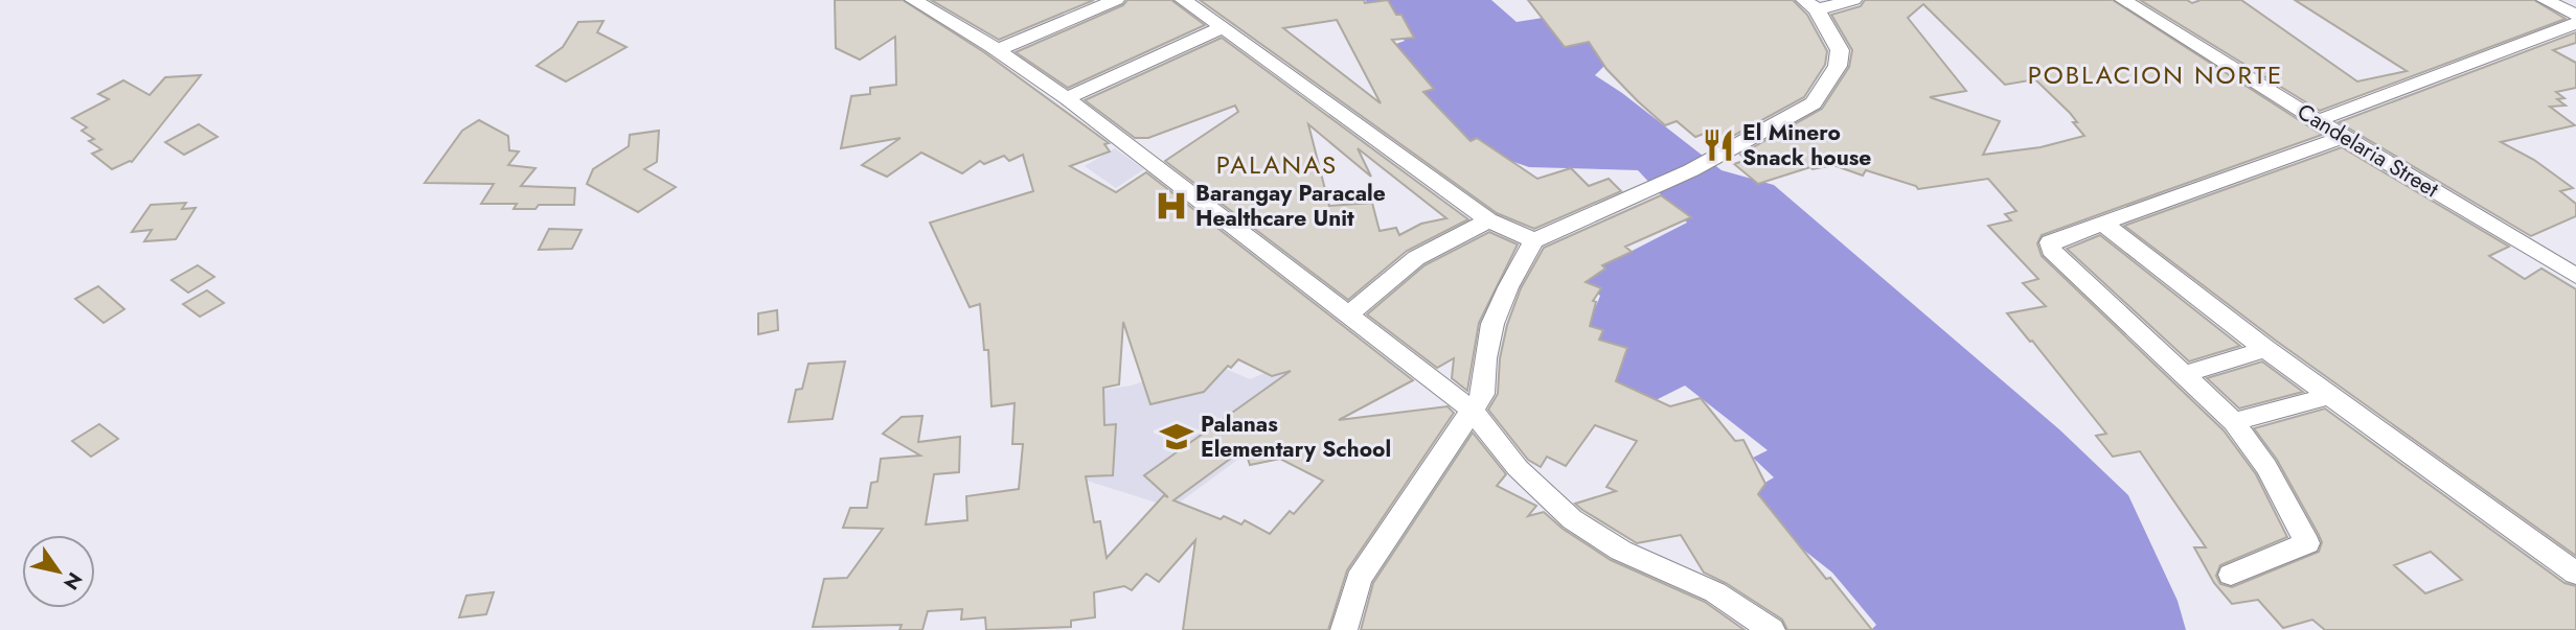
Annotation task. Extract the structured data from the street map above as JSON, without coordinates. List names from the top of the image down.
{
  "streets": {
    "street": ["Candelaria Street"]
  },
  "districts": ["POBLACION NORTE", "PALANAS"],
  "places": {
    "restaurant": ["El Minero Snack house"],
    "hospital": ["Barangay Paracale Healthcare Unit"],
    "school or university": ["Palanas Elementary School"]
  },
  "north": "bottom right"
}
